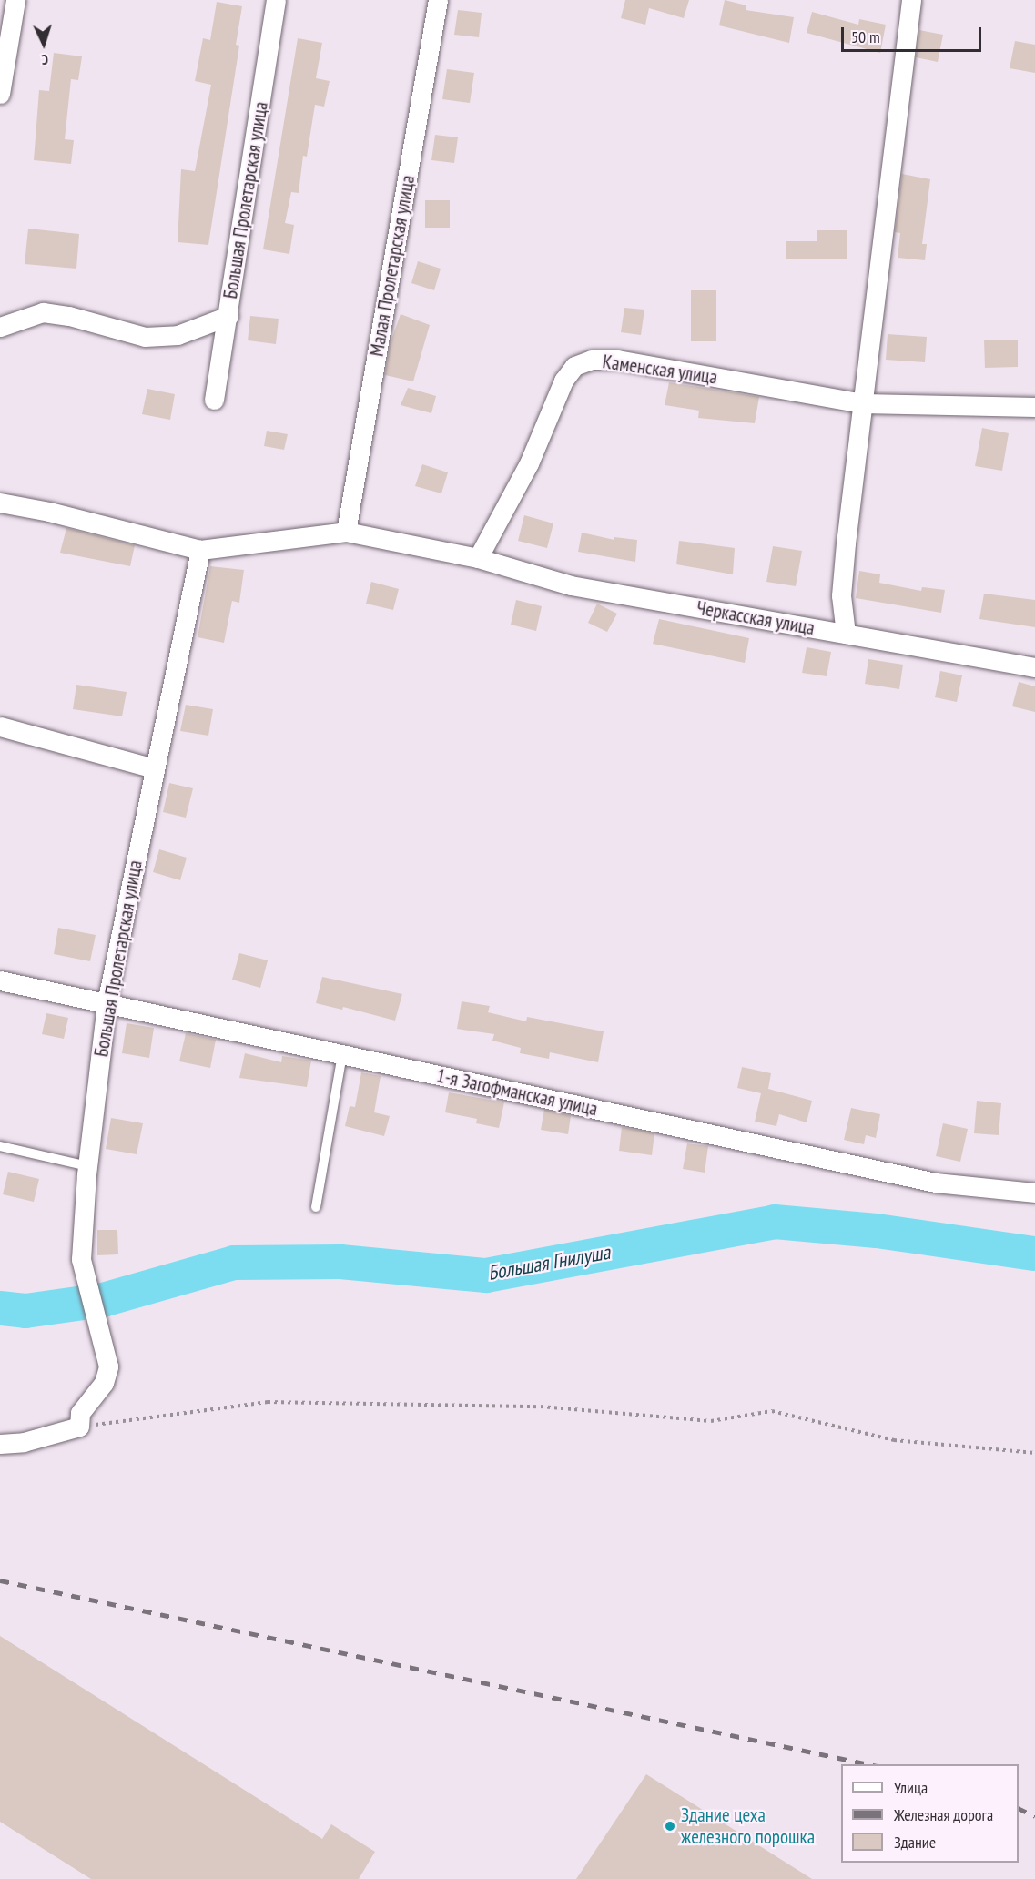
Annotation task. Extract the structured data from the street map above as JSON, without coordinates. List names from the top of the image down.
{
  "streets": {
    "street": [
      "Большая Пролетарская улица",
      "Малая Пролетарская улица",
      "Каменская улица",
      "Черкасская улица",
      "1-я Загофманская улица"
    ]
  },
  "crossings": [
    ["Большая Пролетарская улица", "Черкасская улица"],
    ["Большая Пролетарская улица", "1-я Загофманская улица"],
    ["Малая Пролетарская улица", "Черкасская улица"],
    ["Каменская улица", "Черкасская улица"]
  ],
  "water": ["Большая Гнилуша"],
  "places": ["Здание цеха железного порошка"],
  "legend": ["Улица", "Железная дорога", "Здание"],
  "scale_bar": "50 m",
  "north": "bottom"
}
